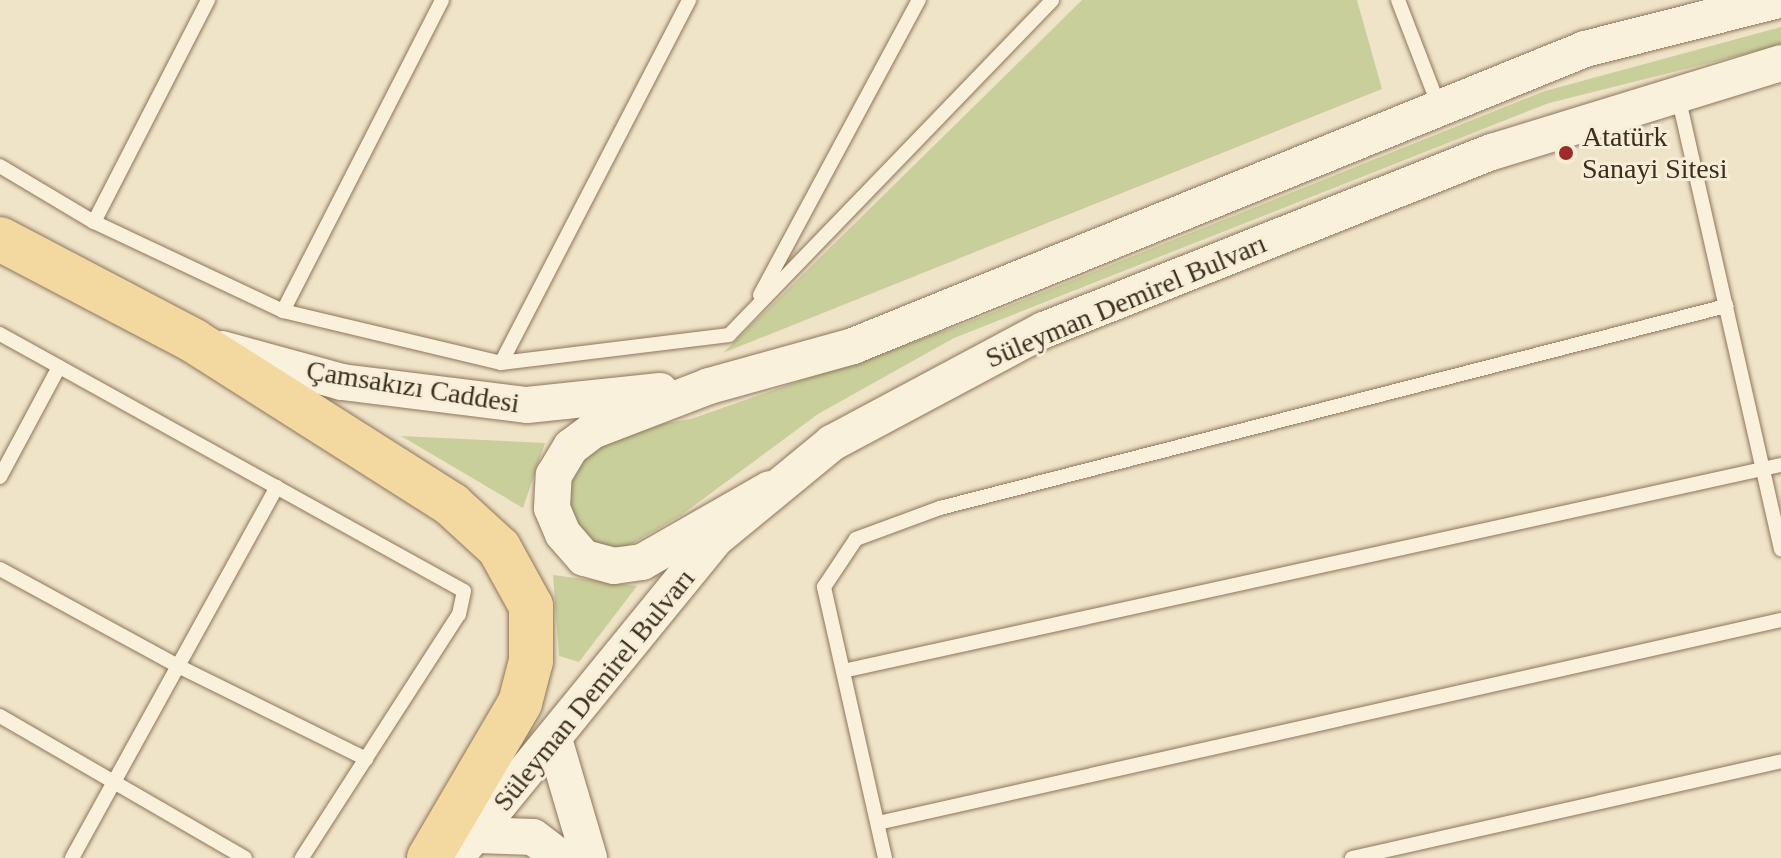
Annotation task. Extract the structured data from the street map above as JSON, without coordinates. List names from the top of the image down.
{
  "streets": {
    "main road": ["Süleyman Demirel Bulvarı", "Çamsakızı Caddesi"]
  },
  "crossings": [
    ["Süleyman Demirel Bulvarı", "Çamsakızı Caddesi"]
  ],
  "places": ["Atatürk Sanayi Sitesi"]
}
